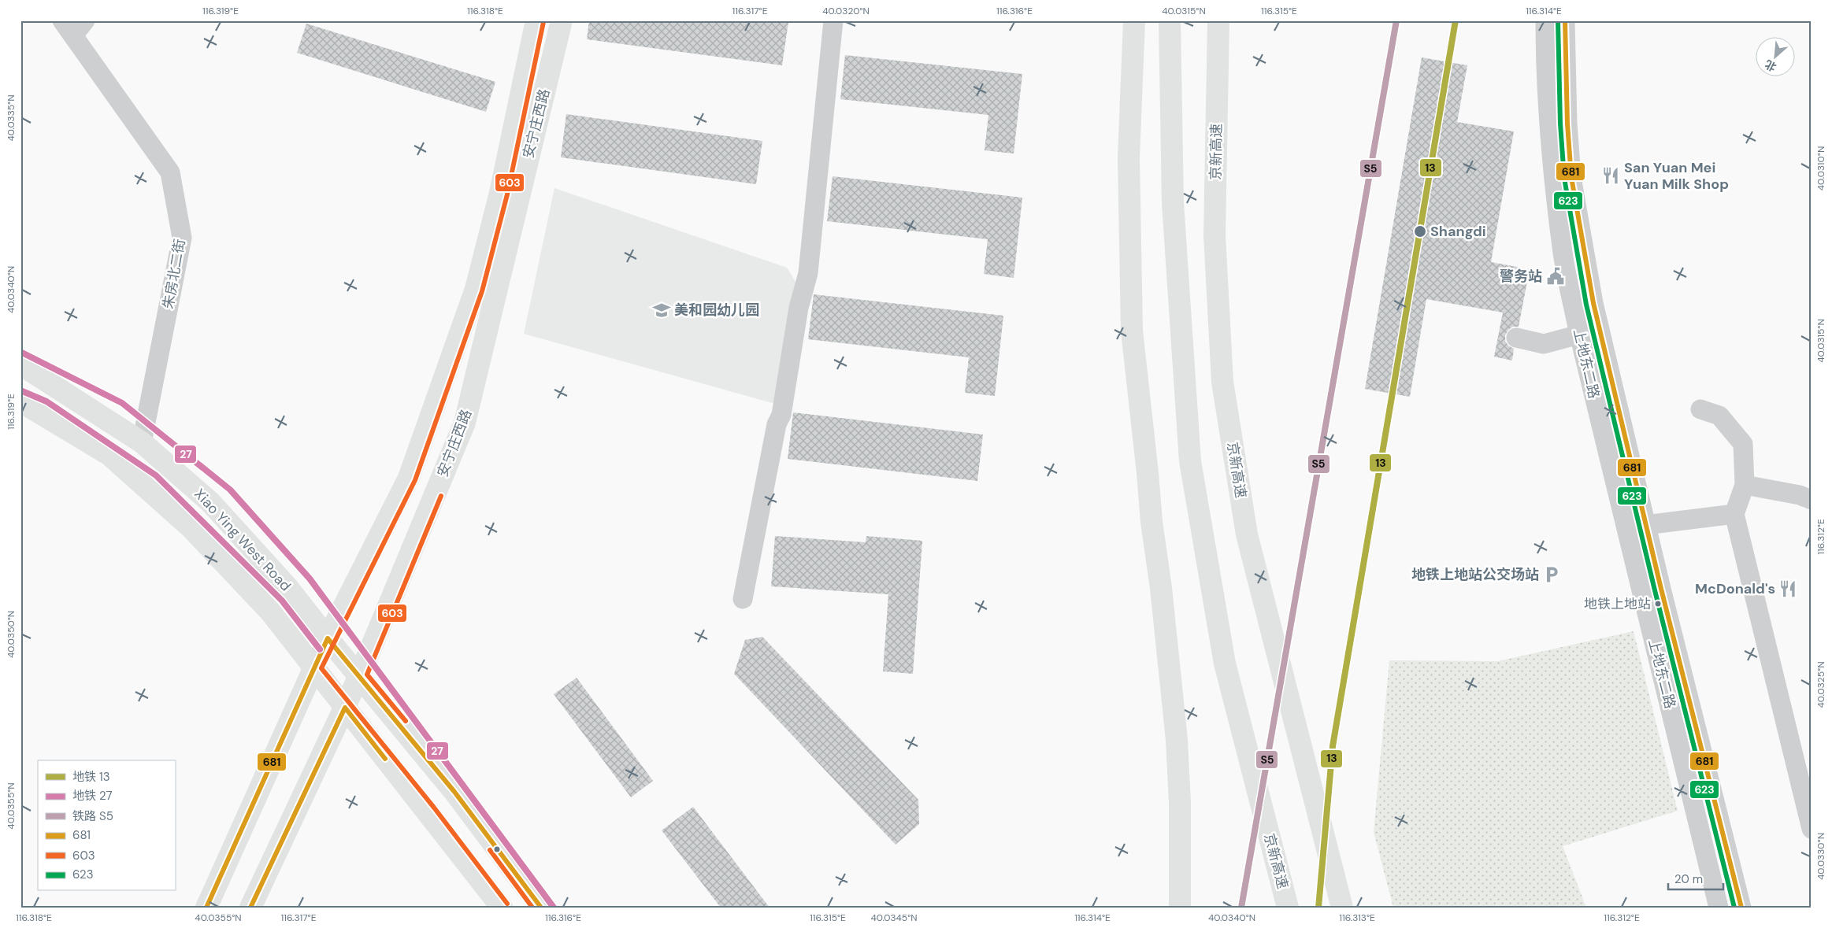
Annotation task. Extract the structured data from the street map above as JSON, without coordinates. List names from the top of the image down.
{
  "streets": {
    "main road": ["安宁庄西路", "京新高速", "Xiao Ying West Road"],
    "street": ["朱房北二街", "上地东二路"]
  },
  "crossings": [
    ["安宁庄西路", "Xiao Ying West Road"],
    ["朱房北二街", "Xiao Ying West Road"]
  ],
  "places": {
    "restaurant": ["San Yuan Mei Yuan Milk Shop", "McDonald's"],
    "other": ["Shangdi", "地铁上地站"],
    "public building": ["警务站"],
    "school or university": ["美和园幼儿园"],
    "parking": ["地铁上地站公交场站"]
  },
  "lines": [
    "metro line 13",
    "rail line S5",
    "transit line 681",
    "transit line 623",
    "transit line 603",
    "metro line 27"
  ],
  "legend": [
    "地铁 13",
    "地铁 27",
    "铁路 S5",
    "681",
    "603",
    "623"
  ],
  "scale_bar": "20 m",
  "north": "bottom left",
  "coordinates": [
    "116.319°E",
    "116.318°E",
    "116.317°E",
    "40.0320°N",
    "116.316°E",
    "40.0315°N",
    "116.315°E",
    "116.314°E",
    "40.0335°N",
    "40.0310°N",
    "40.0340°N",
    "116.312°E",
    "40.0350°N",
    "40.0325°N",
    "40.0355°N",
    "40.0330°N",
    "40.0345°N",
    "116.313°E"
  ]
}
